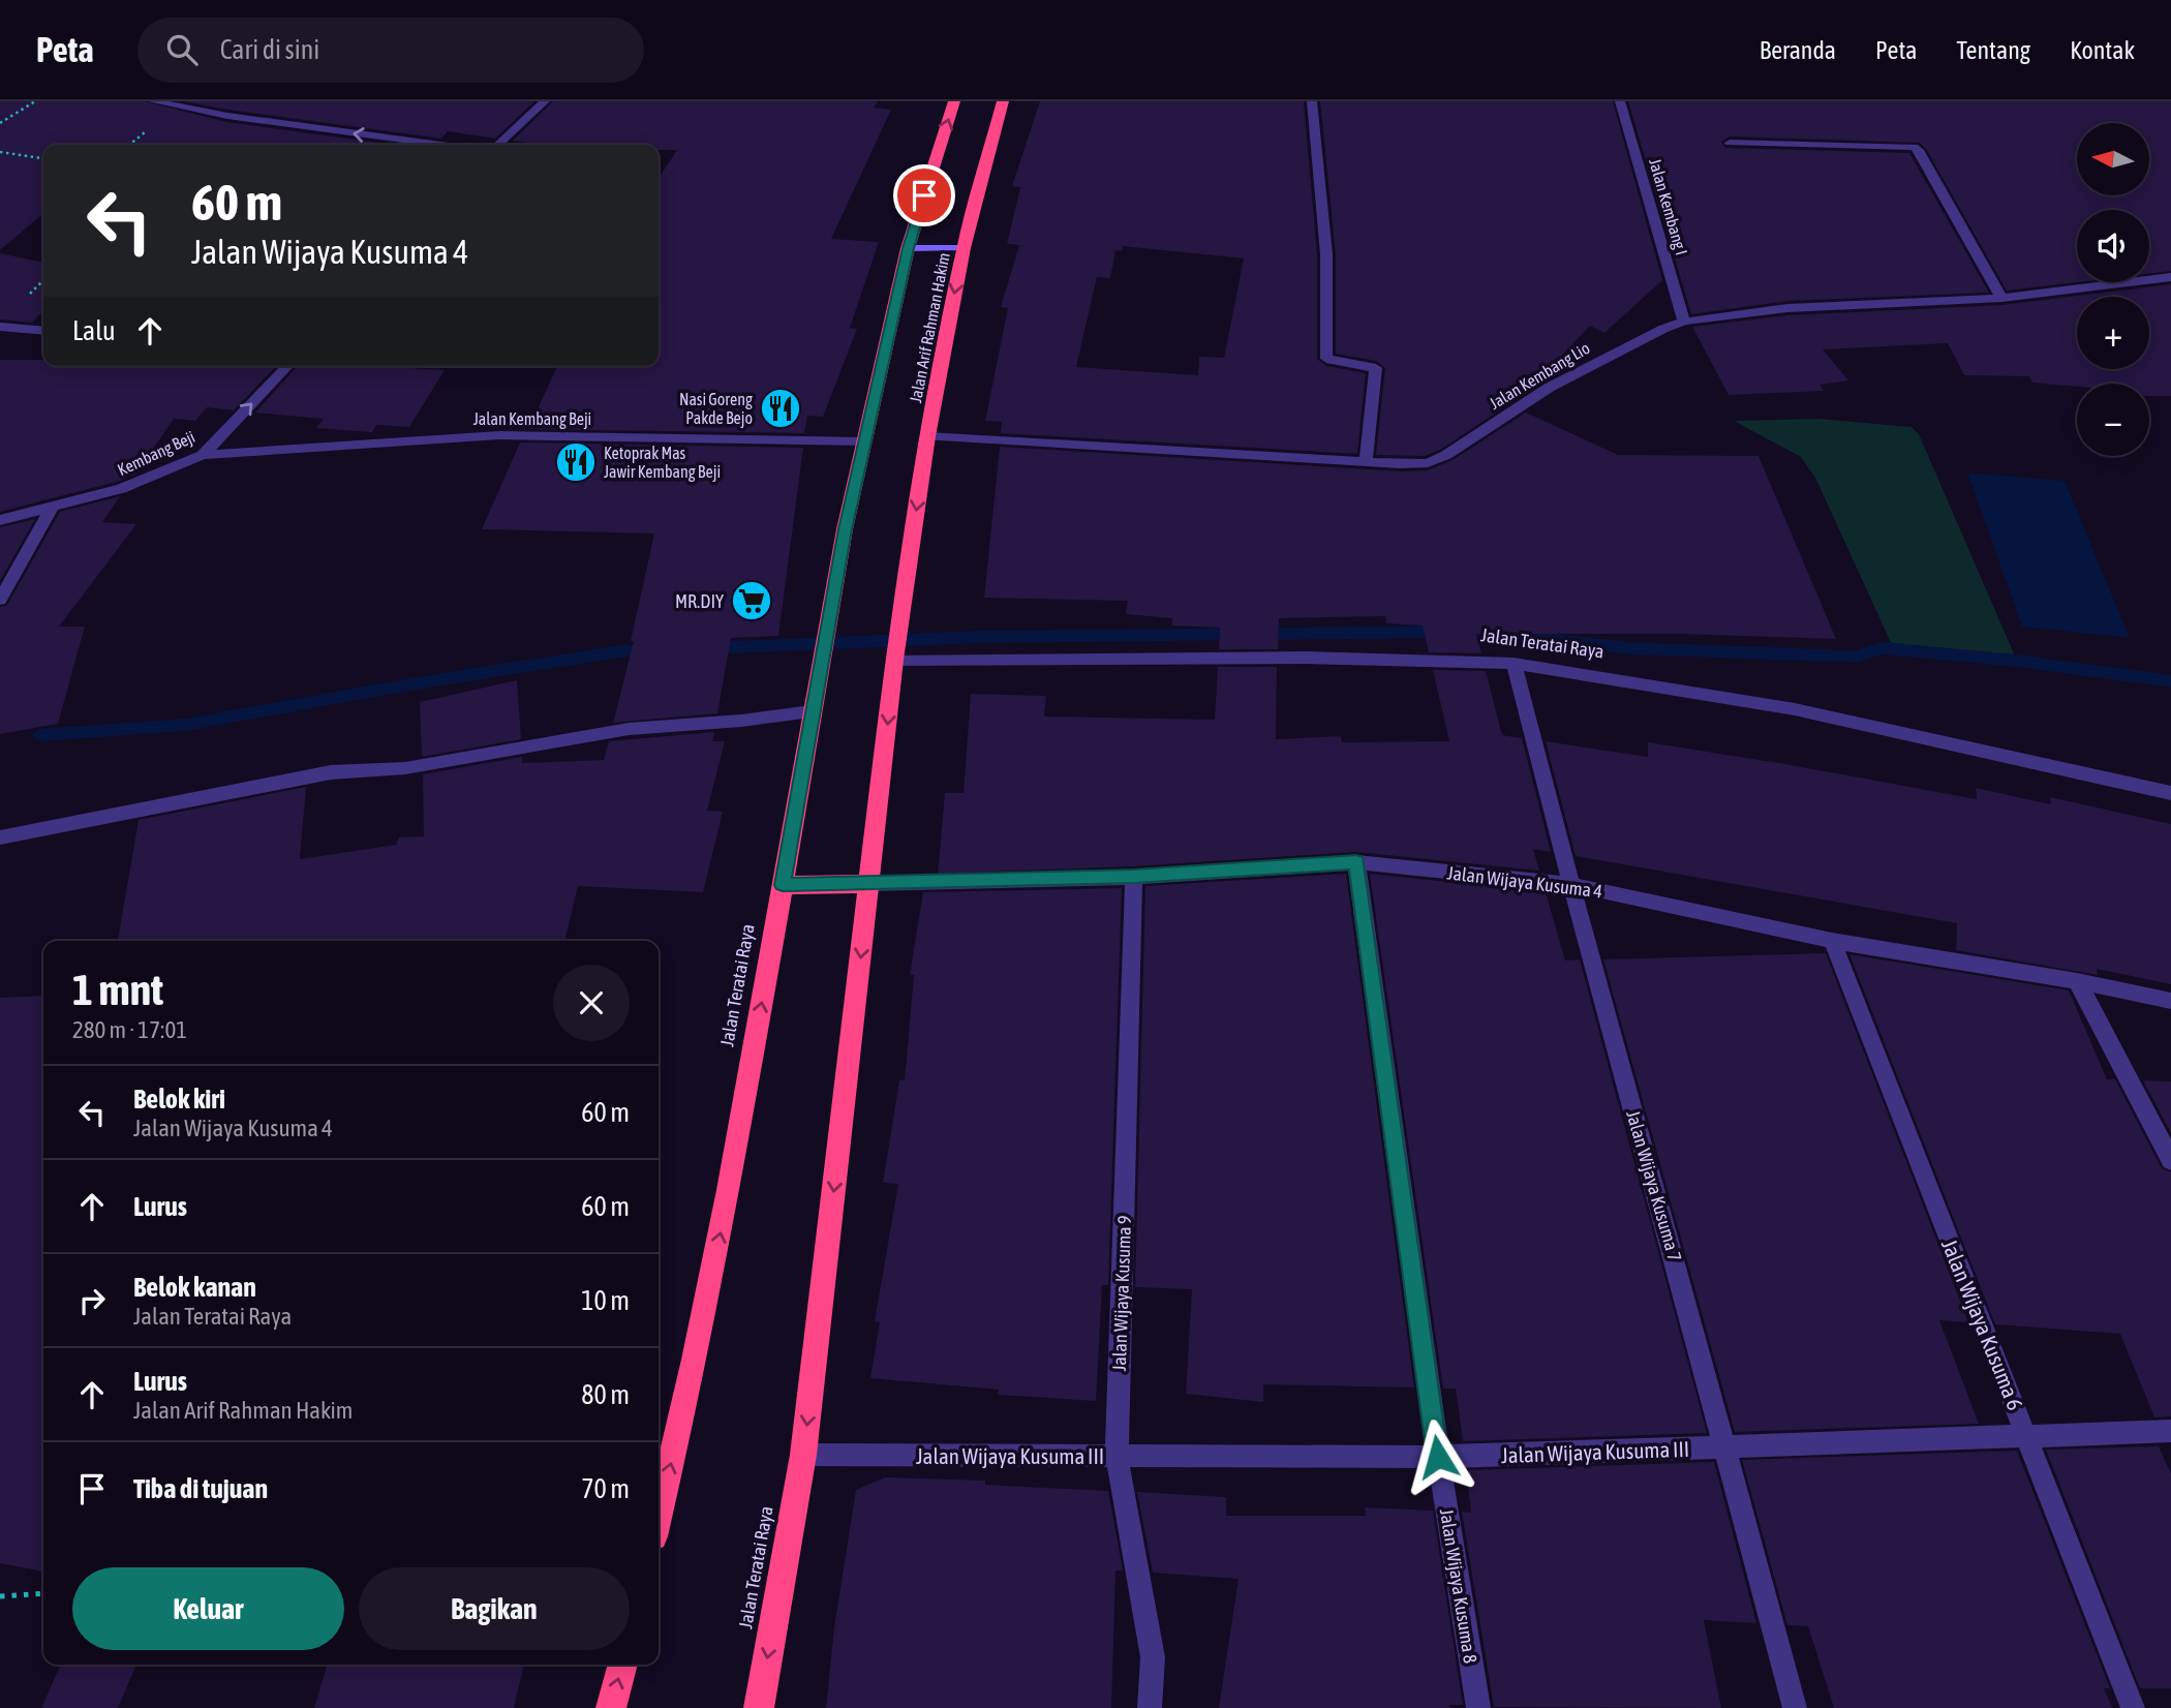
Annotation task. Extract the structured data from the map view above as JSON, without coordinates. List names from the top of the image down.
{
  "streets": {
    "highway": ["Jalan Arif Rahman Hakim", "Jalan Teratai Raya"],
    "street": [
      "Jalan Kembang I",
      "Jalan Kembang Lio",
      "Jalan Kembang Beji",
      "Kembang Beji",
      "Jalan Wijaya Kusuma 4",
      "Jalan Wijaya Kusuma 7",
      "Jalan Wijaya Kusuma 9",
      "Jalan Wijaya Kusuma 6",
      "Jalan Wijaya Kusuma III",
      "Jalan Wijaya Kusuma 8"
    ]
  },
  "crossings": [
    ["Jalan Kembang I", "Jalan Kembang Lio"],
    ["Jalan Arif Rahman Hakim", "Jalan Kembang Lio"],
    ["Jalan Arif Rahman Hakim", "Jalan Kembang Beji"],
    ["Jalan Arif Rahman Hakim", "Jalan Teratai Raya"],
    ["Jalan Kembang Lio", "Jalan Teratai Raya"],
    ["Jalan Kembang Beji", "Kembang Beji"],
    ["Jalan Kembang Beji", "Jalan Teratai Raya"],
    ["Jalan Teratai Raya", "Jalan Wijaya Kusuma 4"],
    ["Jalan Teratai Raya", "Jalan Wijaya Kusuma 7"],
    ["Jalan Teratai Raya", "Jalan Wijaya Kusuma III"],
    ["Jalan Wijaya Kusuma 4", "Jalan Wijaya Kusuma 7"],
    ["Jalan Wijaya Kusuma 4", "Jalan Wijaya Kusuma 9"],
    ["Jalan Wijaya Kusuma 4", "Jalan Wijaya Kusuma 6"],
    ["Jalan Wijaya Kusuma 4", "Jalan Wijaya Kusuma 8"],
    ["Jalan Wijaya Kusuma 7", "Jalan Wijaya Kusuma III"],
    ["Jalan Wijaya Kusuma 9", "Jalan Wijaya Kusuma III"],
    ["Jalan Wijaya Kusuma 6", "Jalan Wijaya Kusuma III"],
    ["Jalan Wijaya Kusuma III", "Jalan Wijaya Kusuma 8"]
  ],
  "one_way": ["Kembang Beji"],
  "places": {
    "restaurant": ["Nasi Goreng Pakde Bejo", "Ketoprak Mas Jawir Kembang Beji"],
    "supermarket": ["MR.DIY"]
  },
  "north": "left",
  "page": {
    "header": "Peta",
    "search": "Cari di sini",
    "nav": [
      "Beranda",
      "Peta",
      "Tentang",
      "Kontak"
    ],
    "map_buttons": ["+", "−"],
    "turn": ["60 m", "Jalan Wijaya Kusuma 4"],
    "then": "Lalu",
    "heading": ["1 mnt", "280 m · 17:01"],
    "list": [
      {
        "name": "Belok kiri",
        "note": "Jalan Wijaya Kusuma 4",
        "value": "60 m"
      },
      {
        "name": "Lurus",
        "value": "60 m"
      },
      {
        "name": "Belok kanan",
        "note": "Jalan Teratai Raya",
        "value": "10 m"
      },
      {
        "name": "Lurus",
        "note": "Jalan Arif Rahman Hakim",
        "value": "80 m"
      },
      {
        "name": "Tiba di tujuan",
        "value": "70 m"
      }
    ],
    "buttons": ["Keluar", "Bagikan"]
  }
}
